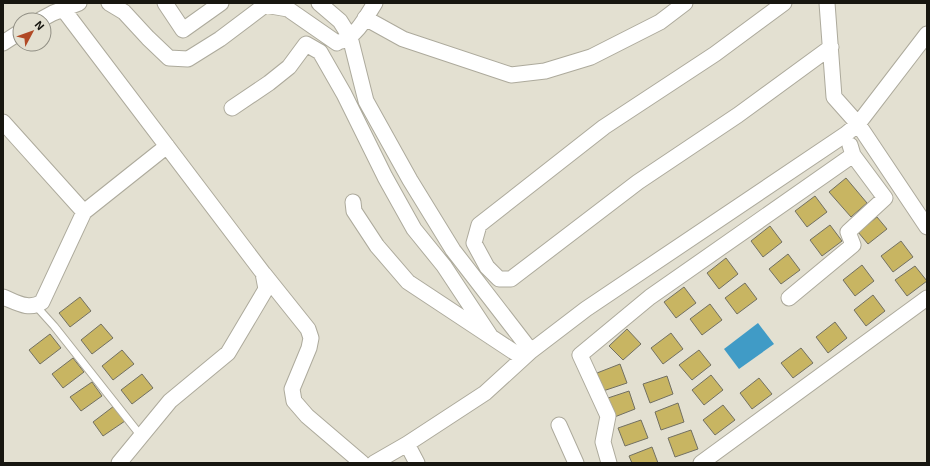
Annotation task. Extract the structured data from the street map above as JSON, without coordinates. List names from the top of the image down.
{
  "north": "top right"
}
